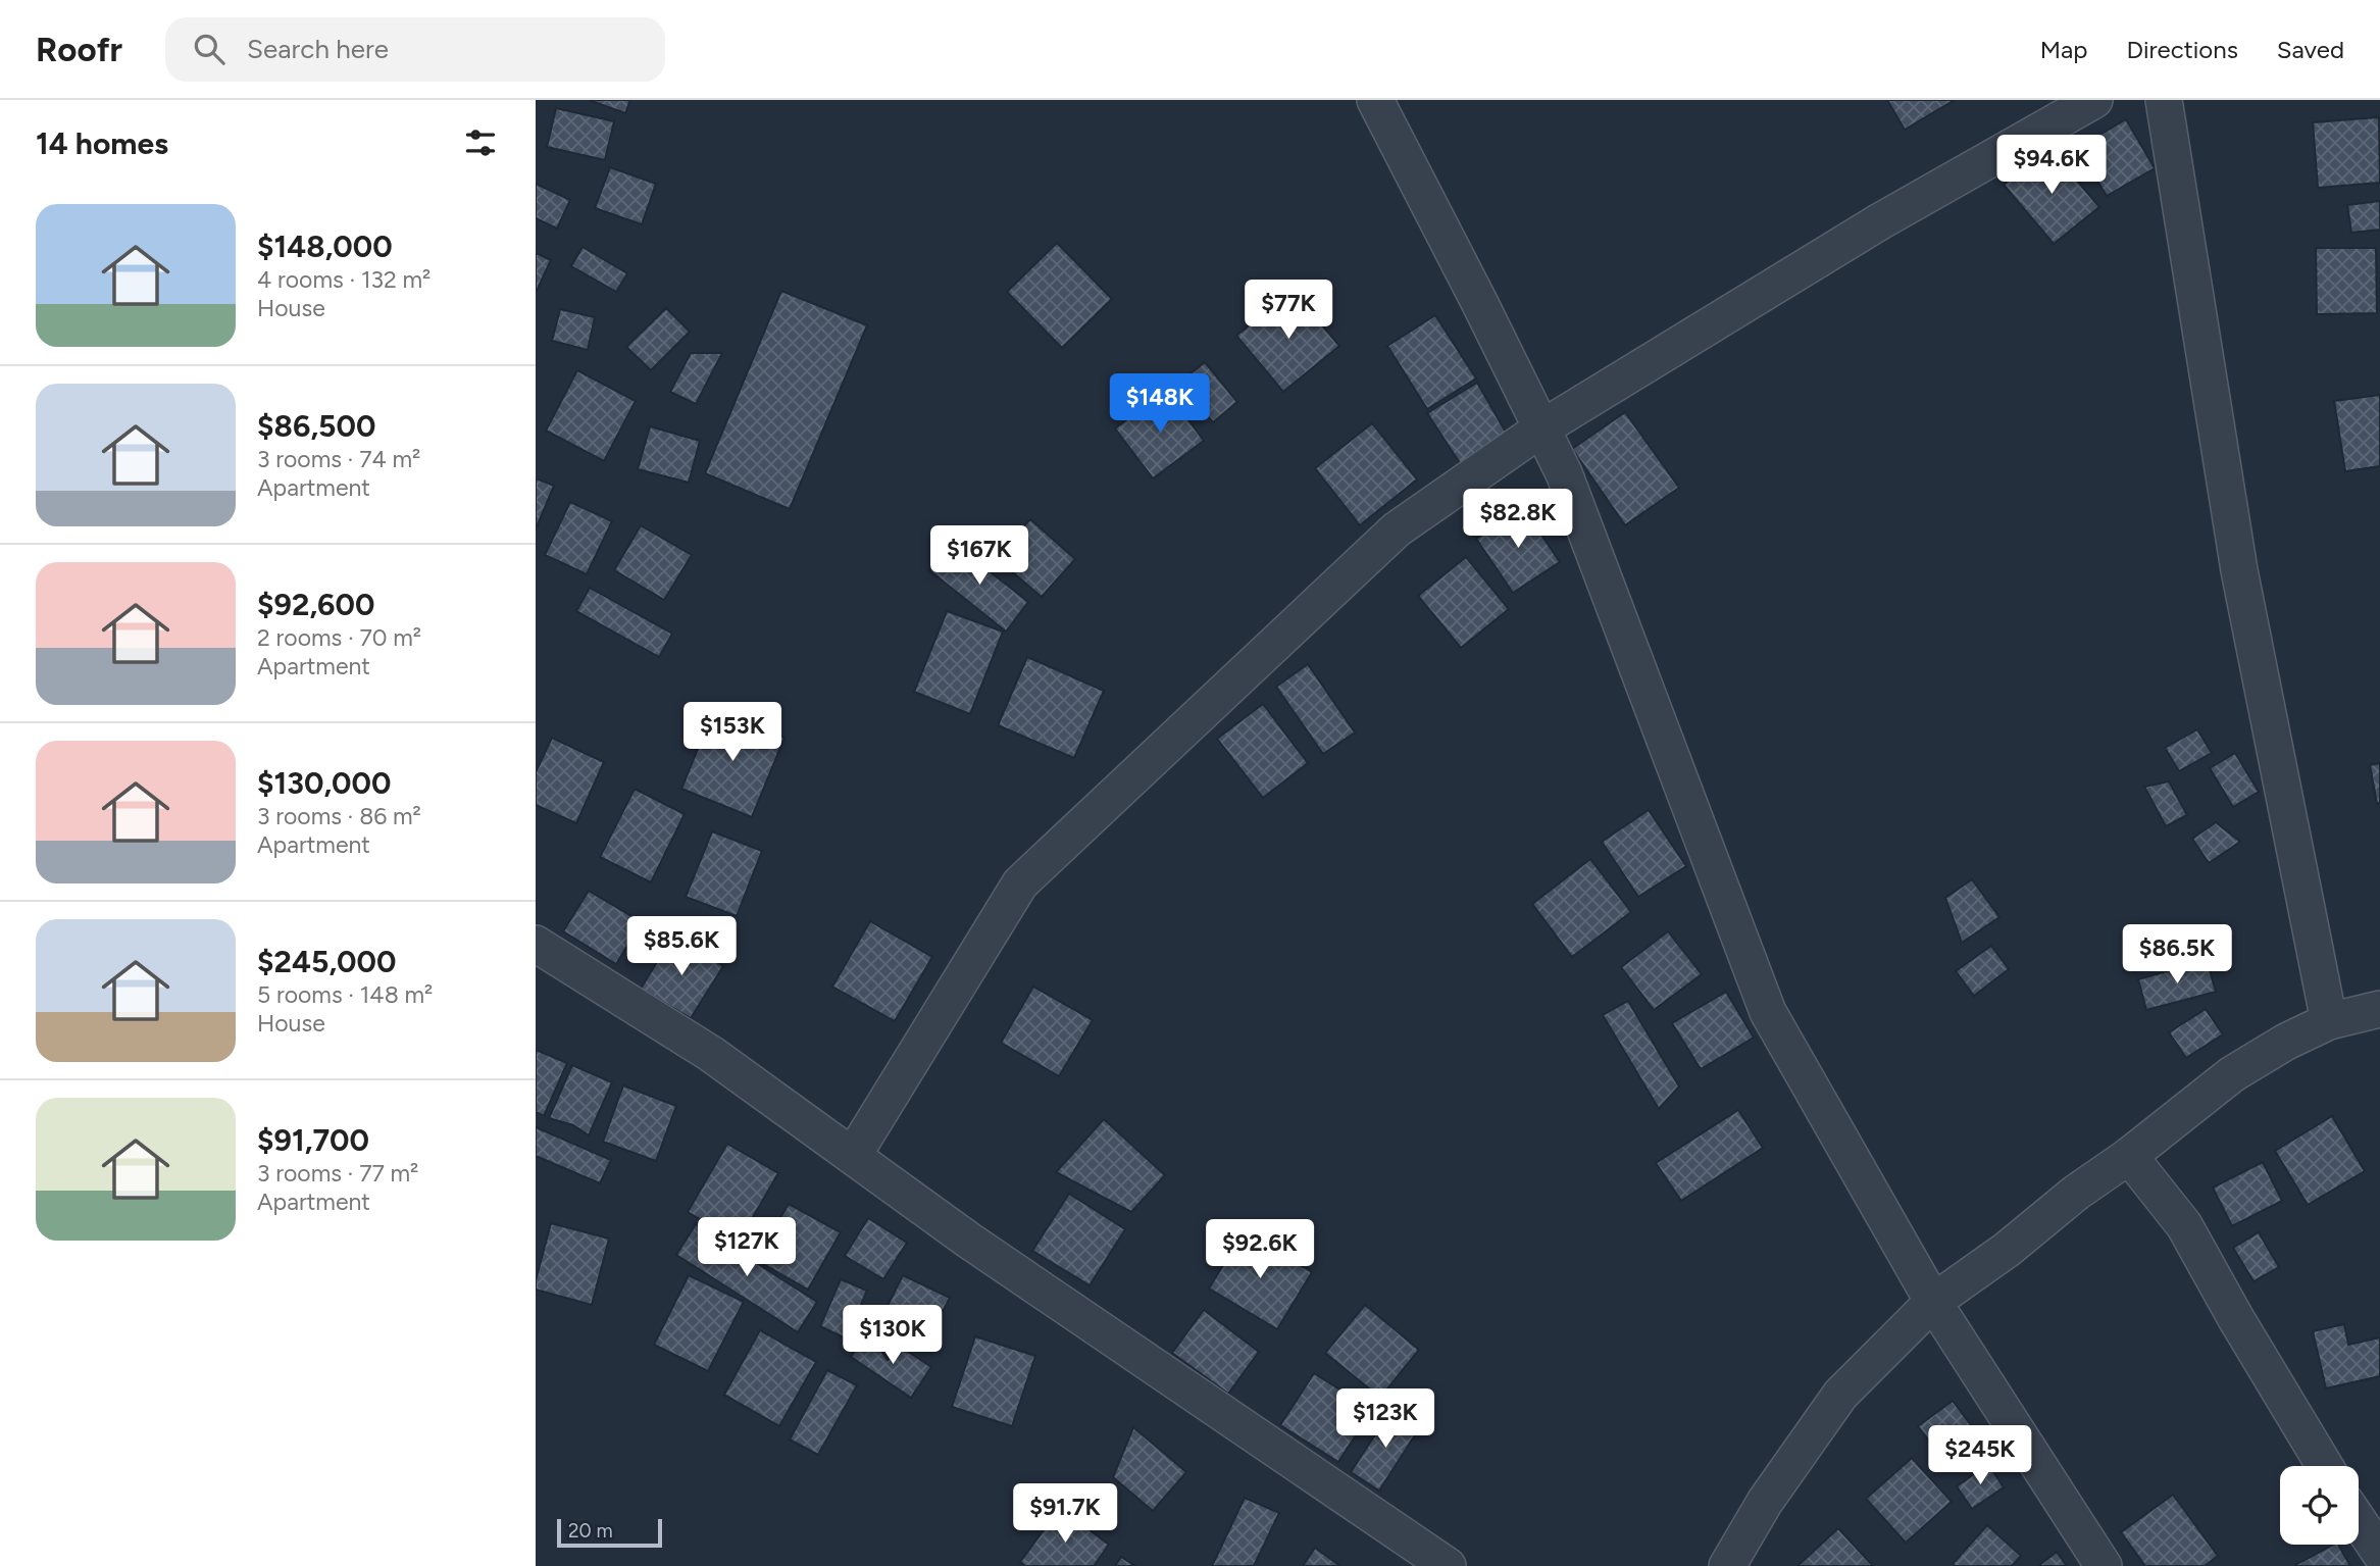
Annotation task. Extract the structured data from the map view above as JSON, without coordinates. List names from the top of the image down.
{
  "scale_bar": "20 m",
  "page": {
    "header": "Roofr",
    "search": "Search here",
    "nav": ["Map", "Directions", "Saved"],
    "heading": "14 homes",
    "price": [
      "$94.6K",
      "$77K",
      "$148K",
      "$82.8K",
      "$167K",
      "$153K",
      "$85.6K",
      "$86.5K",
      "$127K",
      "$92.6K",
      "$130K",
      "$123K",
      "$245K",
      "$91.7K"
    ],
    "list": [
      {
        "name": "$148,000",
        "note": "4 rooms · 132 m² · House"
      },
      {
        "name": "$86,500",
        "note": "3 rooms · 74 m² · Apartment"
      },
      {
        "name": "$92,600",
        "note": "2 rooms · 70 m² · Apartment"
      },
      {
        "name": "$130,000",
        "note": "3 rooms · 86 m² · Apartment"
      },
      {
        "name": "$245,000",
        "note": "5 rooms · 148 m² · House"
      },
      {
        "name": "$91,700",
        "note": "3 rooms · 77 m² · Apartment"
      }
    ],
    "scale": "20 m"
  }
}
